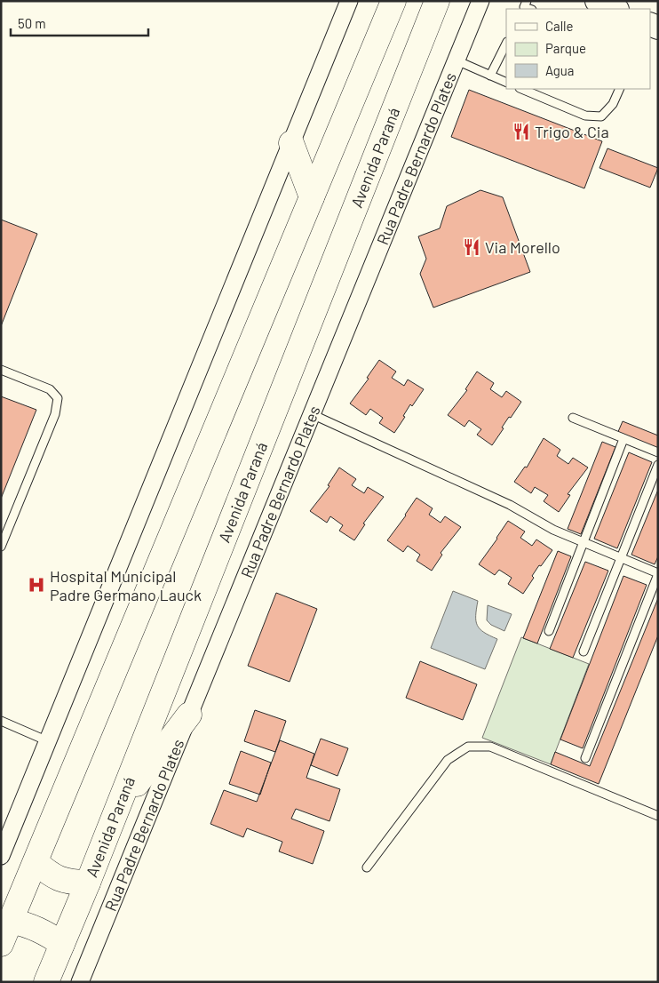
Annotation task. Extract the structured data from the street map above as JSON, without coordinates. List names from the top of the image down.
{
  "streets": {
    "main road": ["Avenida Paraná"],
    "street": ["Rua Padre Bernardo Plates"]
  },
  "places": {
    "restaurant": ["Trigo & Cia", "Via Morello"],
    "hospital": ["Hospital Municipal Padre Germano Lauck"]
  },
  "legend": ["Calle", "Parque", "Agua"],
  "scale_bar": "50 m"
}
